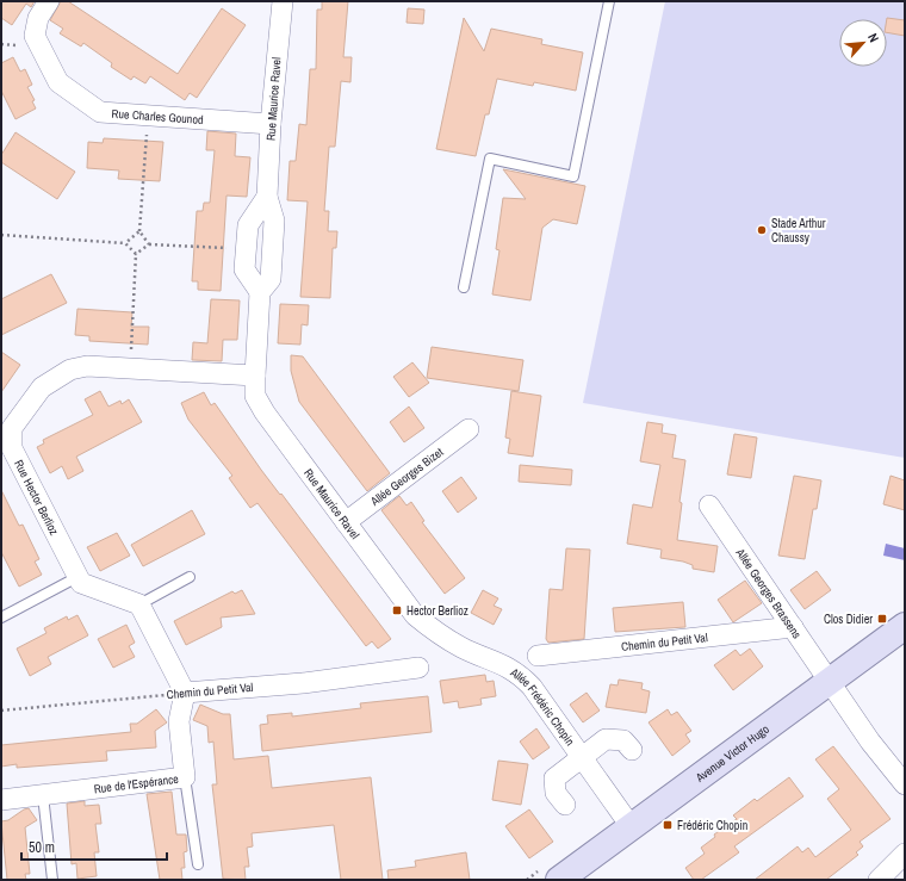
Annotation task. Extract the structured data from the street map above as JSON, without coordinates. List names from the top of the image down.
{
  "streets": {
    "main road": ["Avenue Victor Hugo"],
    "street": [
      "Rue Maurice Ravel",
      "Rue Charles Gounod",
      "Allée Georges Bizet",
      "Rue Hector Berlioz",
      "Allée Georges Brassens",
      "Chemin du Petit Val",
      "Allée Frédéric Chopin",
      "Rue de l'Espérance"
    ]
  },
  "crossings": [
    ["Rue Maurice Ravel", "Rue Charles Gounod"],
    ["Rue Maurice Ravel", "Allée Georges Bizet"],
    ["Rue Maurice Ravel", "Rue Hector Berlioz"],
    ["Rue Maurice Ravel", "Allée Frédéric Chopin"],
    ["Allée Georges Brassens", "Chemin du Petit Val"],
    ["Allée Georges Brassens", "Avenue Victor Hugo"],
    ["Chemin du Petit Val", "Rue de l'Espérance"],
    ["Allée Frédéric Chopin", "Avenue Victor Hugo"]
  ],
  "places": {
    "other": ["Stade Arthur Chaussy"],
    "transit": ["Hector Berlioz", "Clos Didier", "Frédéric Chopin"]
  },
  "scale_bar": "50 m",
  "north": "top right"
}
